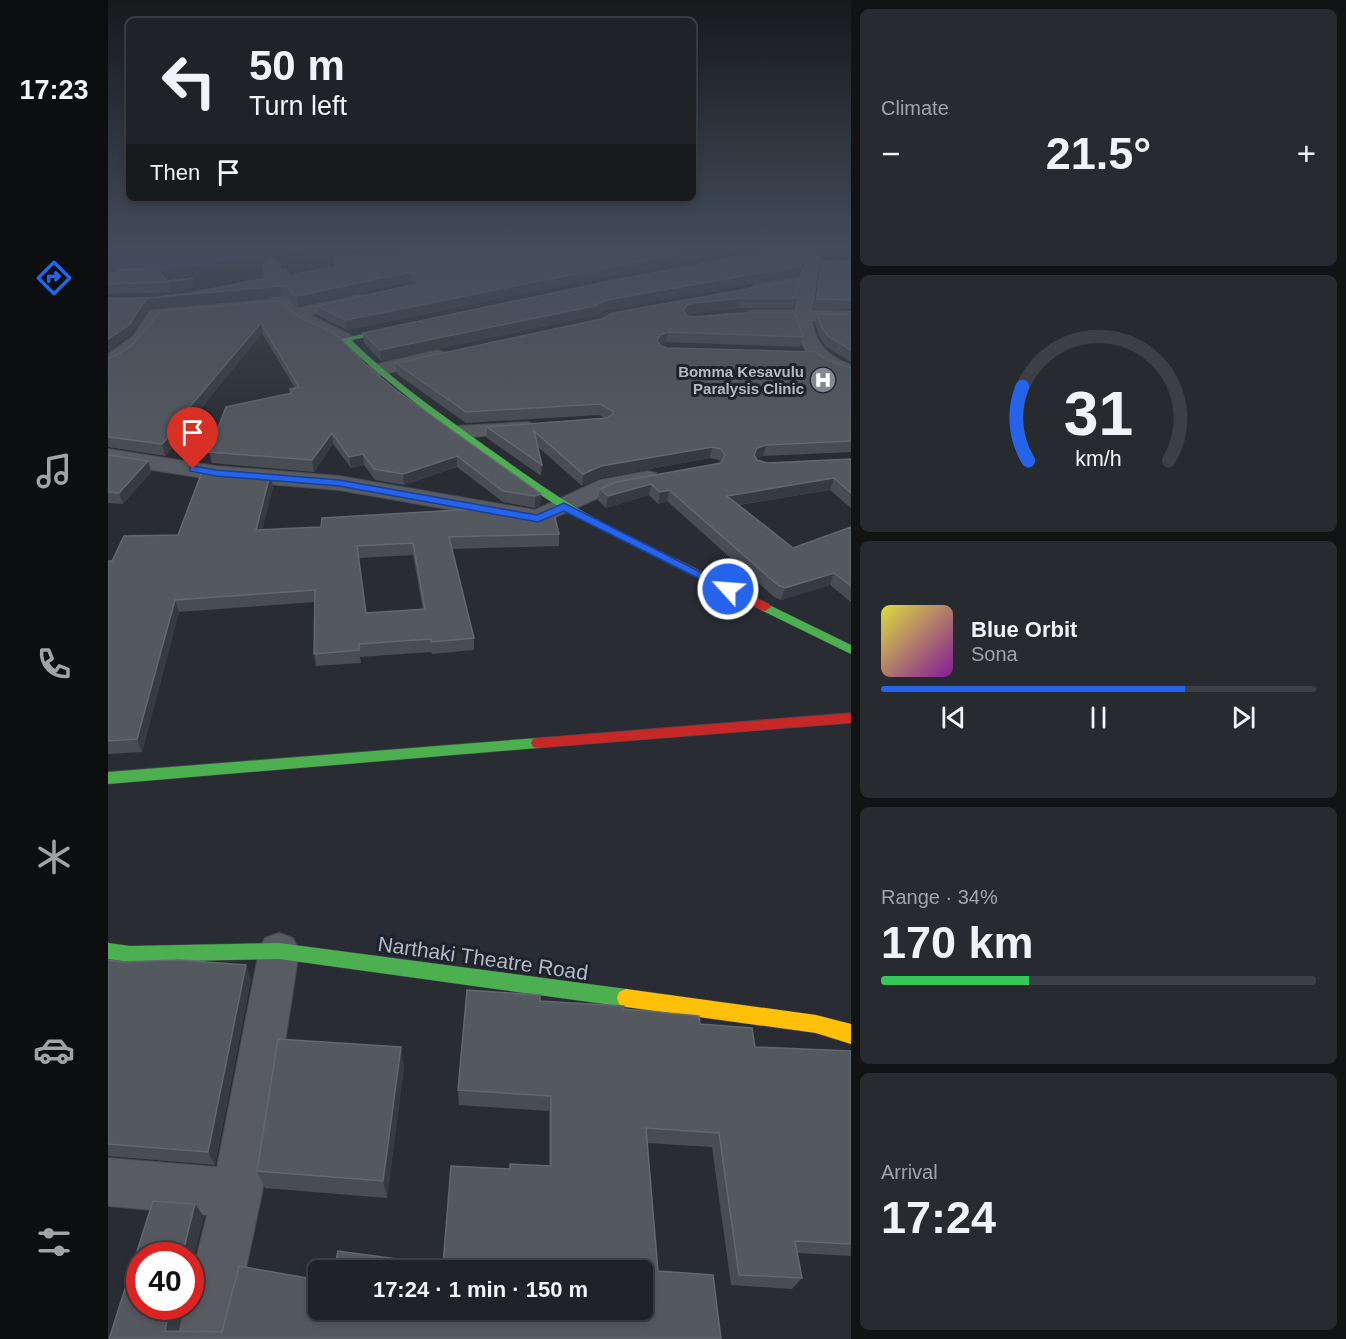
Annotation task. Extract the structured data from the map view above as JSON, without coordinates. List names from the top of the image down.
{
  "streets": {
    "street": ["Narthaki Theatre Road"]
  },
  "places": {
    "hospital": ["Bomma Kesavulu Paralysis Clinic"]
  },
  "page": {
    "tabs": "17:23",
    "tile": [
      "Climate",
      ["Range · 34%", "170 km"],
      ["Arrival", "17:24"]
    ],
    "turn": ["50 m", "Turn left"],
    "heat": ["−", "21.5°", "+"],
    "then": "Then",
    "song": ["Blue Orbit", "Sona"],
    "limit": "40",
    "trip": "17:24 · 1 min · 150 m",
    "gauge": ["31", "km/h"]
  }
}
